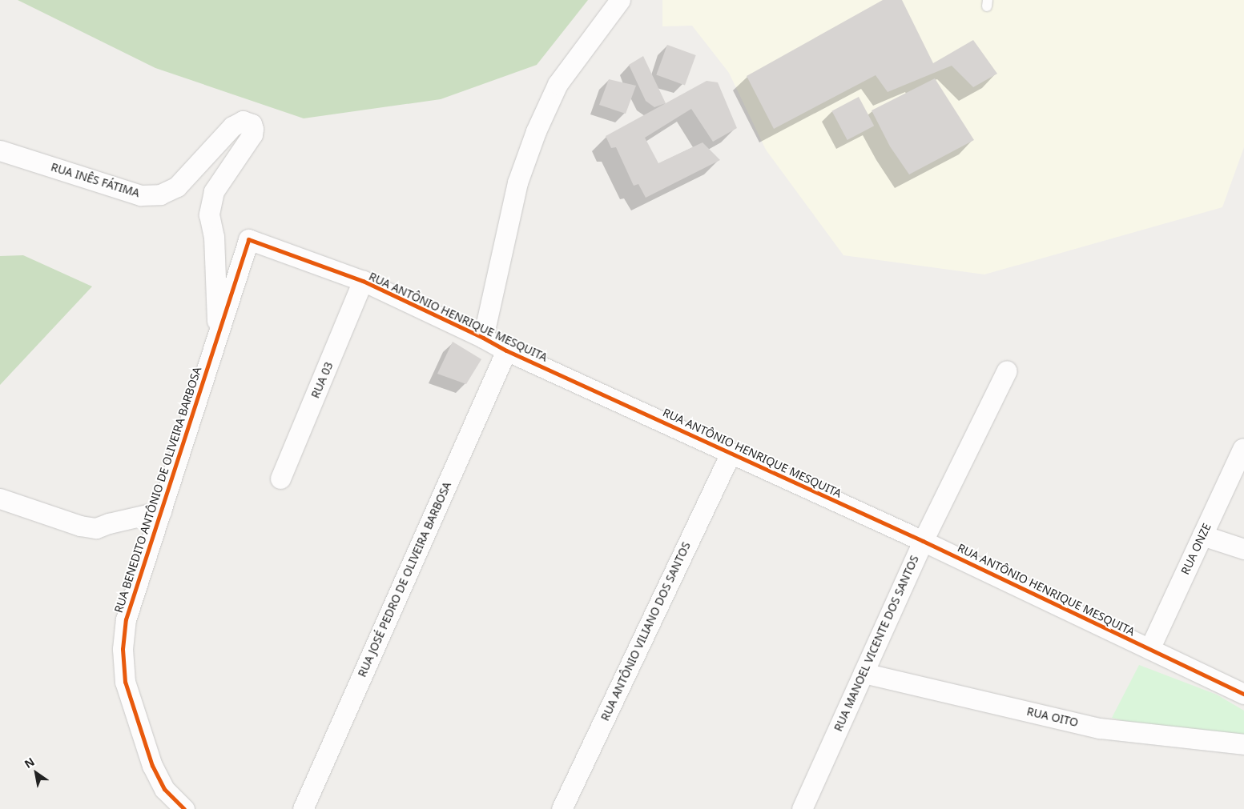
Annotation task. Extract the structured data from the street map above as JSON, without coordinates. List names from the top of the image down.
{
  "streets": {
    "street": [
      "RUA INÊS FÁTIMA",
      "RUA ANTÔNIO HENRIQUE MESQUITA",
      "RUA 03",
      "RUA BENEDITO ANTÔNIO DE OLIVEIRA BARBOSA",
      "RUA ONZE",
      "RUA JOSÉ PEDRO DE OLIVEIRA BARBOSA",
      "RUA ANTÔNIO VILIANO DOS SANTOS",
      "RUA MANOEL VICENTE DOS SANTOS",
      "RUA OITO"
    ]
  },
  "crossings": [
    ["RUA INÊS FÁTIMA", "RUA BENEDITO ANTÔNIO DE OLIVEIRA BARBOSA"],
    ["RUA ANTÔNIO HENRIQUE MESQUITA", "RUA 03"],
    ["RUA ANTÔNIO HENRIQUE MESQUITA", "RUA BENEDITO ANTÔNIO DE OLIVEIRA BARBOSA"],
    ["RUA ANTÔNIO HENRIQUE MESQUITA", "RUA ONZE"],
    ["RUA ANTÔNIO HENRIQUE MESQUITA", "RUA JOSÉ PEDRO DE OLIVEIRA BARBOSA"],
    ["RUA ANTÔNIO HENRIQUE MESQUITA", "RUA ANTÔNIO VILIANO DOS SANTOS"],
    ["RUA ANTÔNIO HENRIQUE MESQUITA", "RUA MANOEL VICENTE DOS SANTOS"],
    ["RUA MANOEL VICENTE DOS SANTOS", "RUA OITO"]
  ],
  "north": "top left"
}
